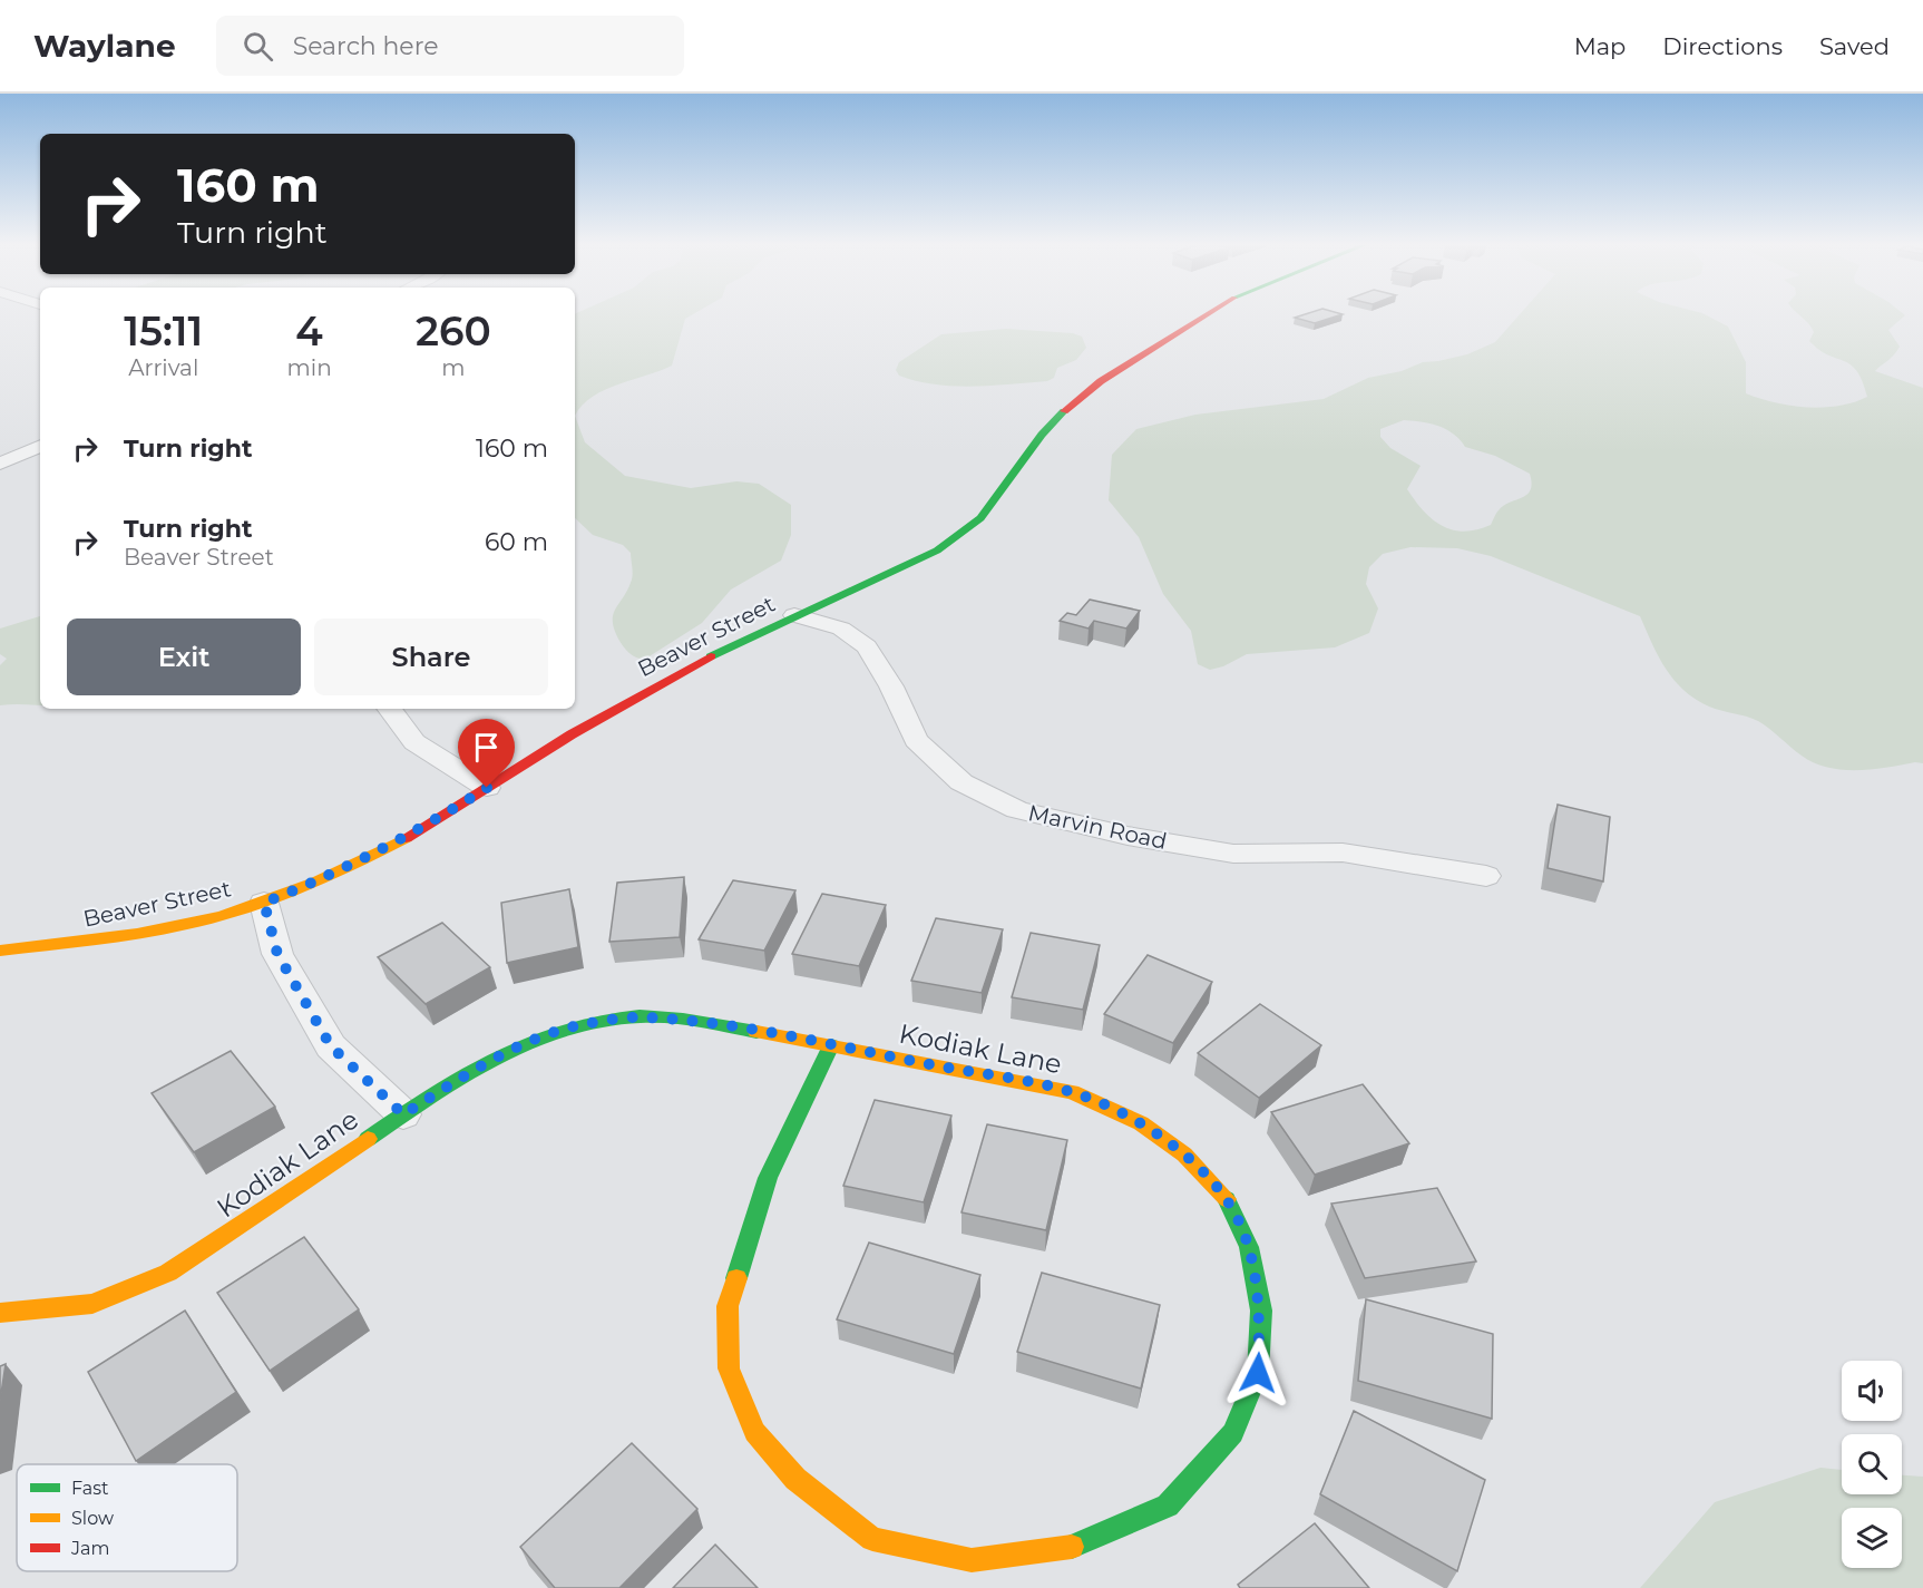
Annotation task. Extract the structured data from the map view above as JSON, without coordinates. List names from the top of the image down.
{
  "streets": {
    "street": ["Beaver Street", "Marvin Road", "Kodiak Lane"]
  },
  "crossings": [
    ["Beaver Street", "Marvin Road"]
  ],
  "legend": ["Fast", "Slow", "Jam"],
  "page": {
    "header": "Waylane",
    "search": "Search here",
    "nav": ["Map", "Directions", "Saved"],
    "turn": ["160 m", "Turn right"],
    "eta": [
      "15:11",
      "Arrival",
      "4",
      "min",
      "260",
      "m"
    ],
    "list": [
      {
        "name": "Turn right",
        "value": "160 m"
      },
      {
        "name": "Turn right",
        "note": "Beaver Street",
        "value": "60 m"
      }
    ],
    "buttons": ["Exit", "Share"]
  }
}
